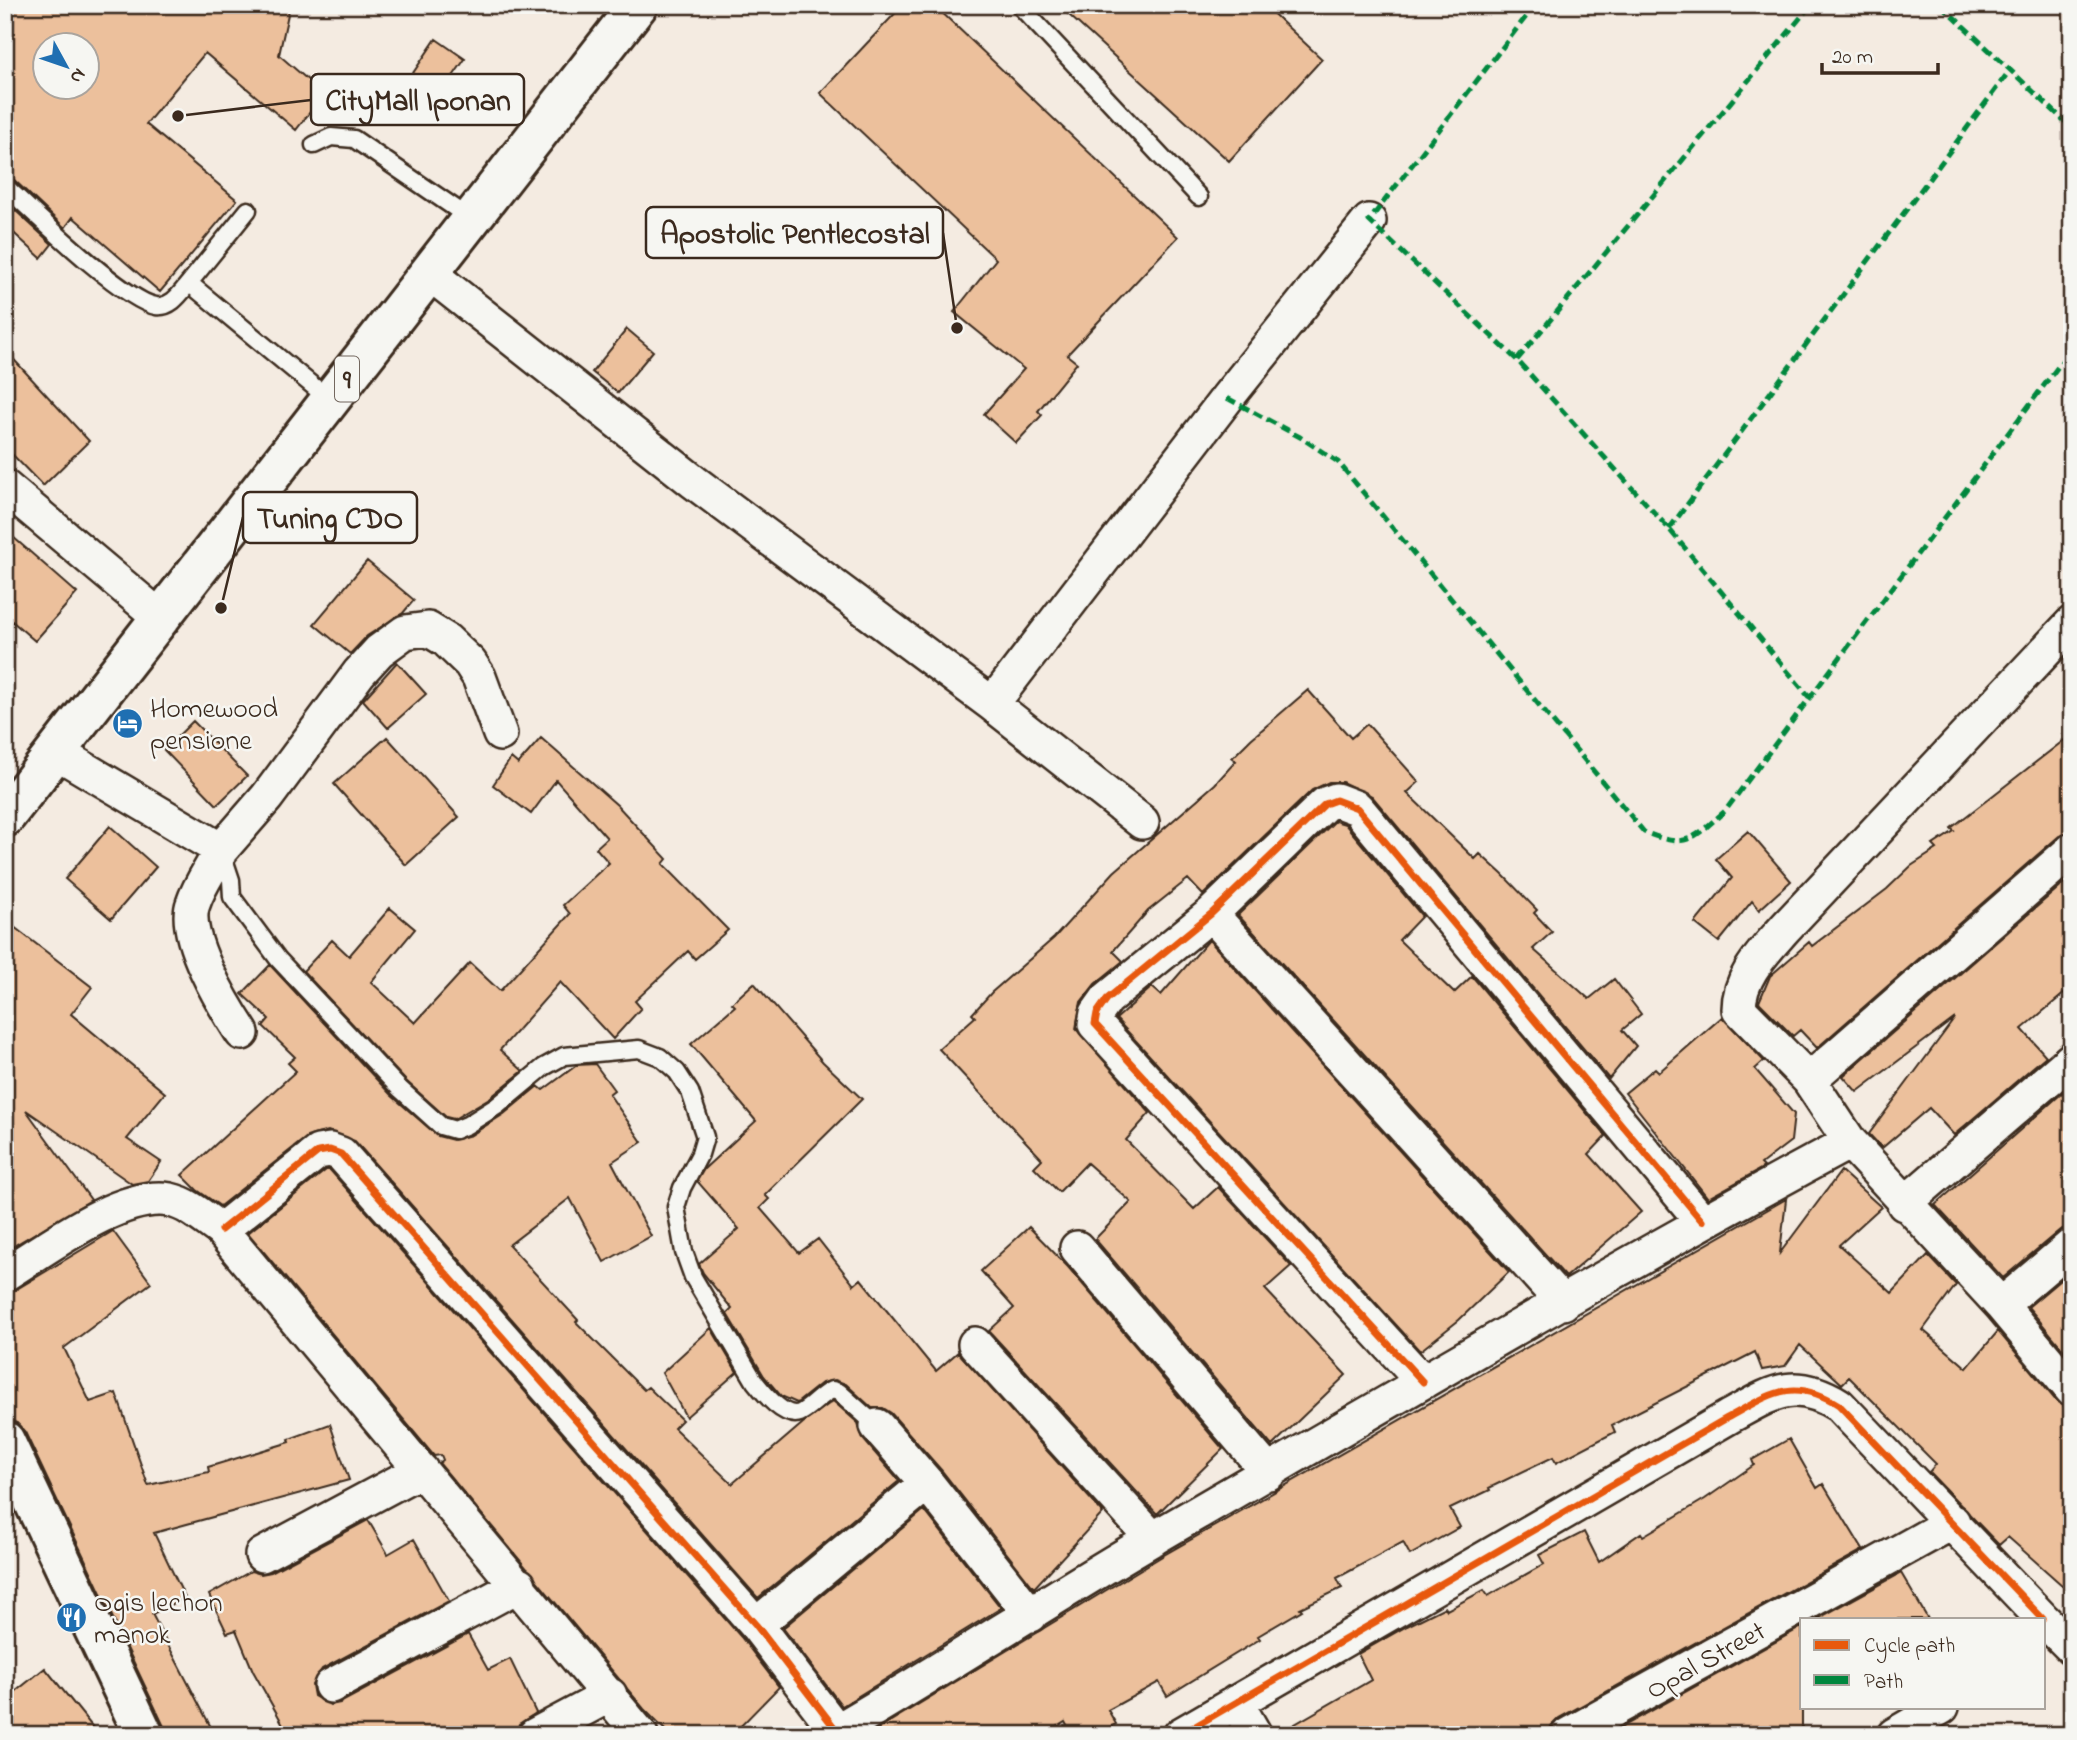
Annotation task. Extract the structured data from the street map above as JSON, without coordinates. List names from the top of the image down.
{
  "streets": {
    "main road": ["9"],
    "street": ["Opal Street"]
  },
  "places": {
    "other": ["CityMall Iponan", "Apostolic Pentlecostal", "Tuning CDO"],
    "hotel": ["Homewood pensione"],
    "restaurant": ["Ogis lechon manok"]
  },
  "legend": ["Cycle path", "Path"],
  "scale_bar": "20 m",
  "north": "bottom right"
}
